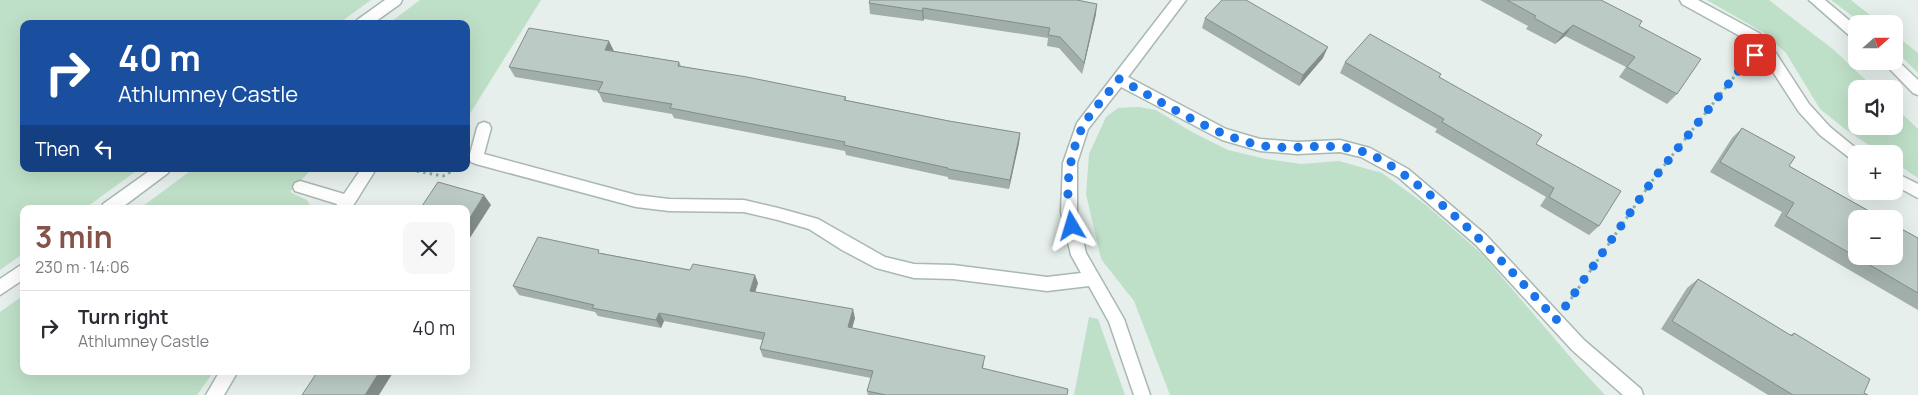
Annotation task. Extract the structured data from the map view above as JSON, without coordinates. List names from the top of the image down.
{
  "north": "right",
  "page": {
    "map_buttons": ["+", "−"],
    "turn": ["40 m", "Athlumney Castle"],
    "then": "Then",
    "heading": ["3 min", "230 m · 14:06"],
    "list": [
      {
        "name": "Turn right",
        "note": "Athlumney Castle",
        "value": "40 m"
      }
    ]
  }
}
